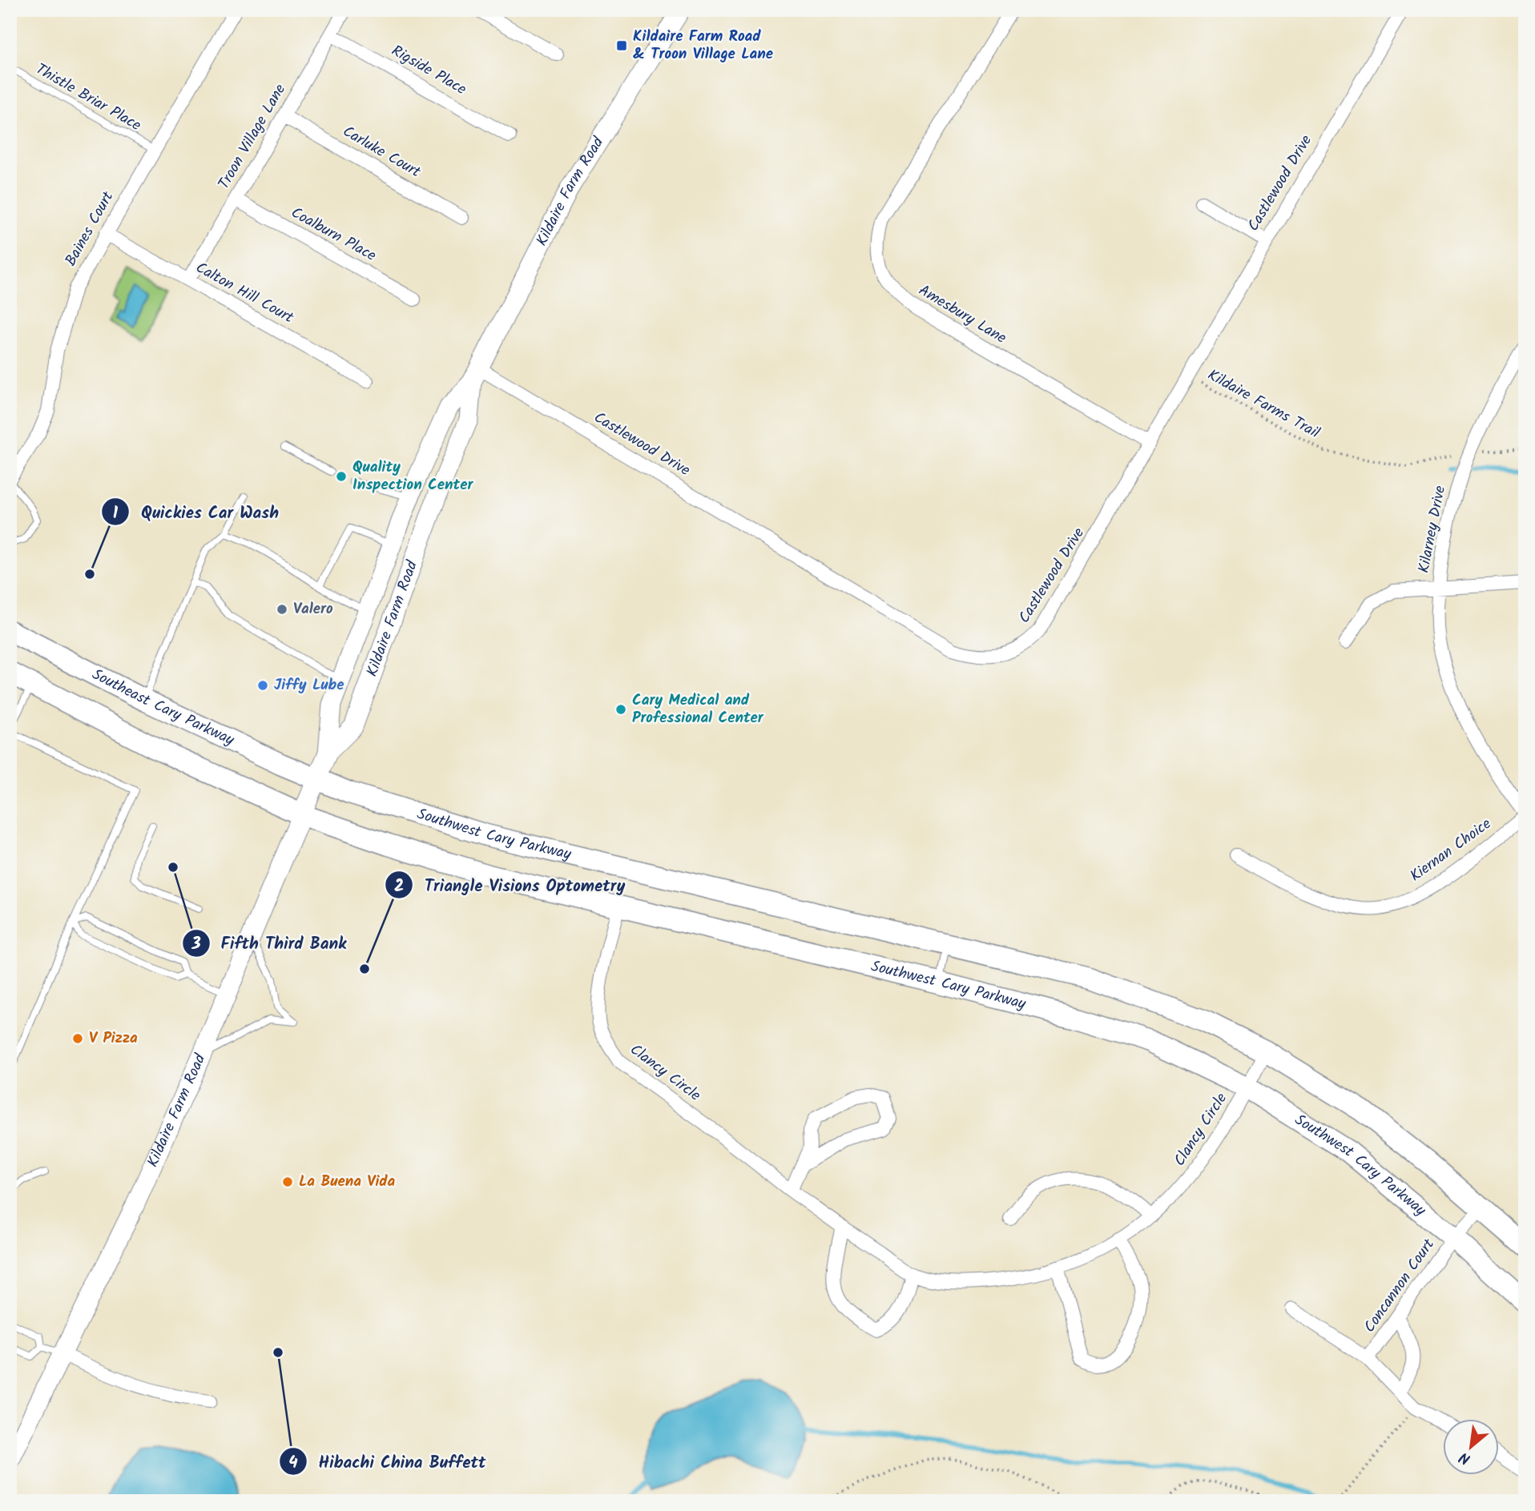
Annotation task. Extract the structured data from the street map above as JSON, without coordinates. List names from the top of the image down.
{
  "streets": {
    "main road": ["Kildaire Farm Road", "Southeast Cary Parkway", "Southwest Cary Parkway"],
    "street": [
      "Rigside Place",
      "Troon Village Lane",
      "Carluke Court",
      "Castlewood Drive",
      "Baines Court",
      "Coalburn Place",
      "Calton Hill Court",
      "Amesbury Lane",
      "Kilarney Drive",
      "Kiernan Choice",
      "Clancy Circle",
      "Concannon Court"
    ],
    "lane": ["Thistle Briar Place"],
    "path": ["Kildaire Farms Trail"]
  },
  "crossings": [
    ["Rigside Place", "Troon Village Lane"],
    ["Thistle Briar Place", "Baines Court"],
    ["Troon Village Lane", "Carluke Court"],
    ["Troon Village Lane", "Coalburn Place"],
    ["Troon Village Lane", "Calton Hill Court"],
    ["Castlewood Drive", "Kildaire Farm Road"],
    ["Castlewood Drive", "Amesbury Lane"],
    ["Castlewood Drive", "Kildaire Farms Trail"],
    ["Kildaire Farm Road", "Southeast Cary Parkway"],
    ["Kildaire Farm Road", "Southwest Cary Parkway"],
    ["Baines Court", "Calton Hill Court"],
    ["Kildaire Farms Trail", "Kilarney Drive"],
    ["Kilarney Drive", "Kiernan Choice"],
    ["Southeast Cary Parkway", "Southwest Cary Parkway"],
    ["Southwest Cary Parkway", "Clancy Circle"],
    ["Southwest Cary Parkway", "Concannon Court"]
  ],
  "places": {
    "transit": ["Kildaire Farm Road & Troon Village Lane"],
    "other": [
      "Quality Inspection Center",
      "Quickies Car Wash",
      "Valero",
      "Jiffy Lube",
      "Cary Medical and Professional Center",
      "Fifth Third Bank",
      "Triangle Visions Optometry",
      "V Pizza",
      "La Buena Vida",
      "Hibachi China Buffett"
    ]
  },
  "north": "bottom left"
}
